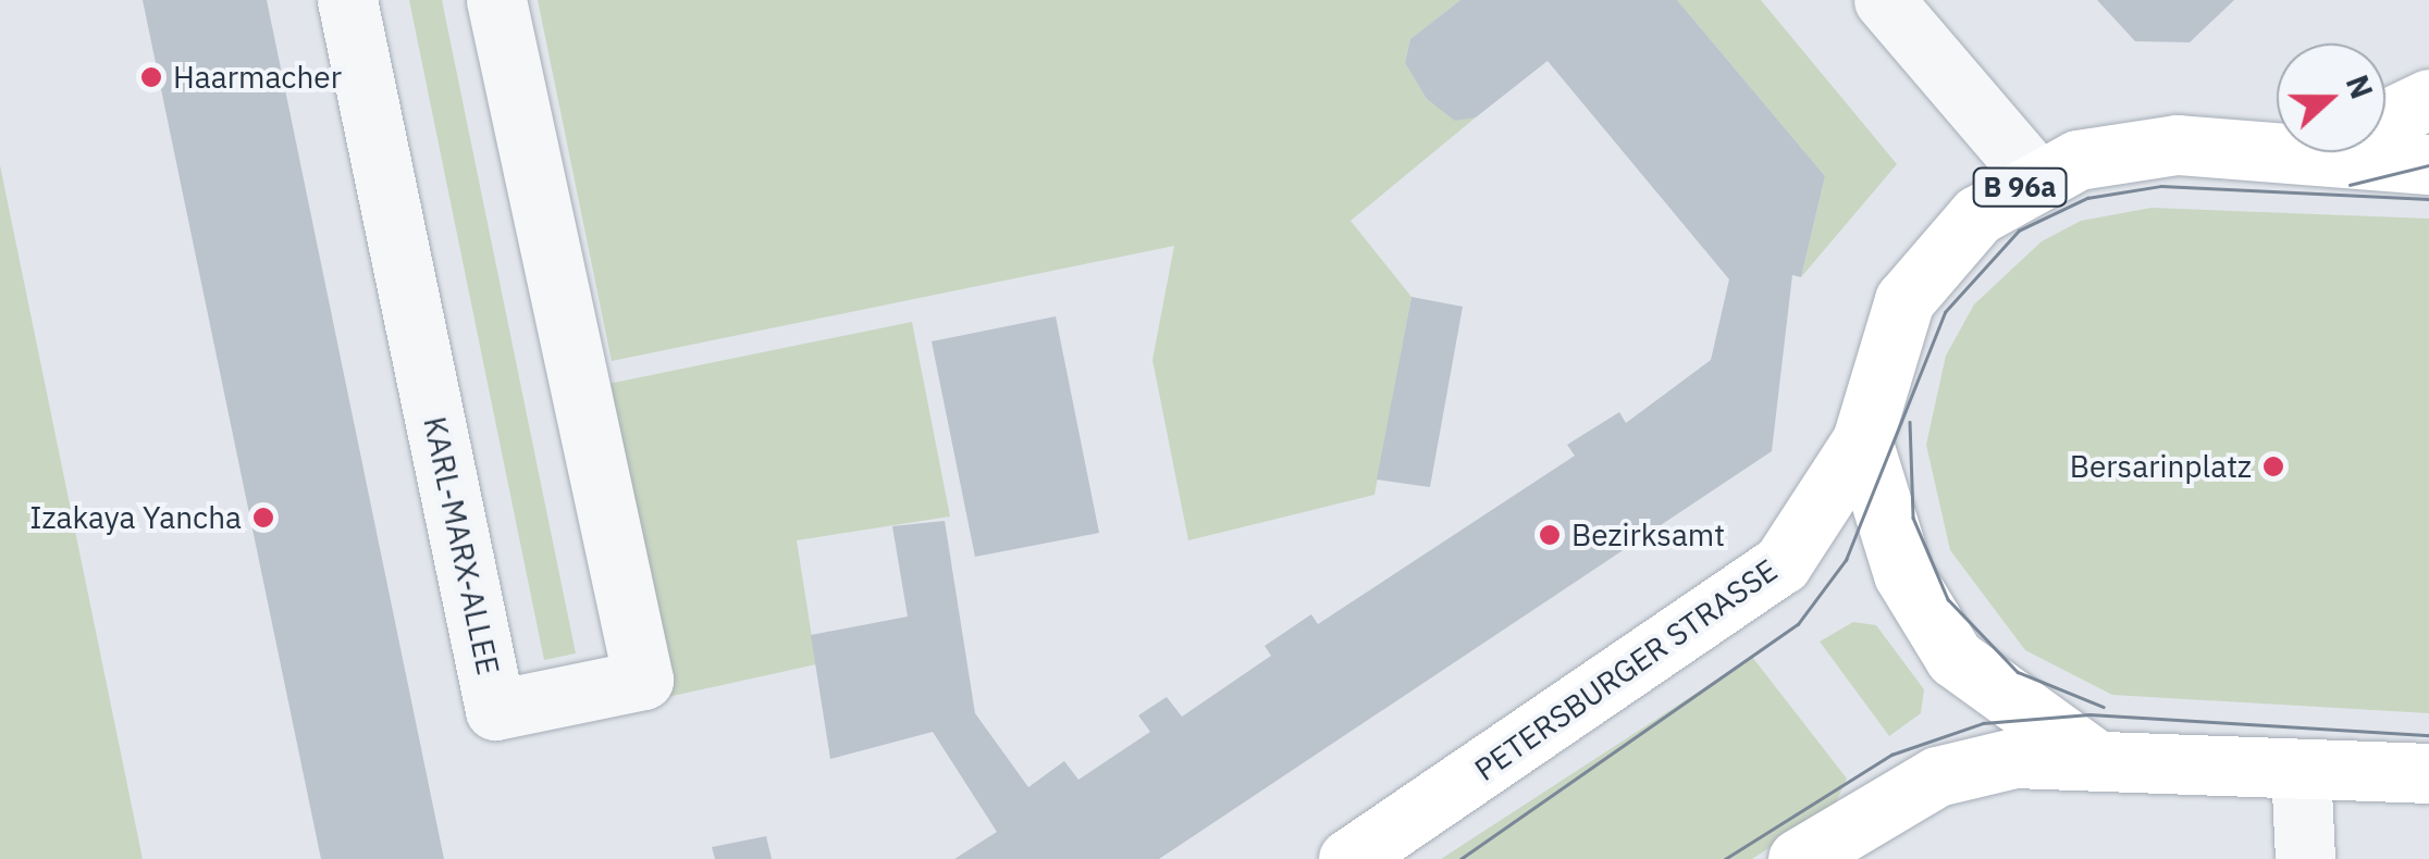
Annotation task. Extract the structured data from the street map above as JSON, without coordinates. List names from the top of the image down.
{
  "streets": {
    "main road": ["B 96a", "PETERSBURGER STRASSE"],
    "street": ["KARL-MARX-ALLEE"]
  },
  "crossings": [
    ["B 96a", "PETERSBURGER STRASSE"]
  ],
  "places": [
    "Haarmacher",
    "Bersarinplatz",
    "Izakaya Yancha",
    "Bezirksamt"
  ],
  "north": "right"
}
